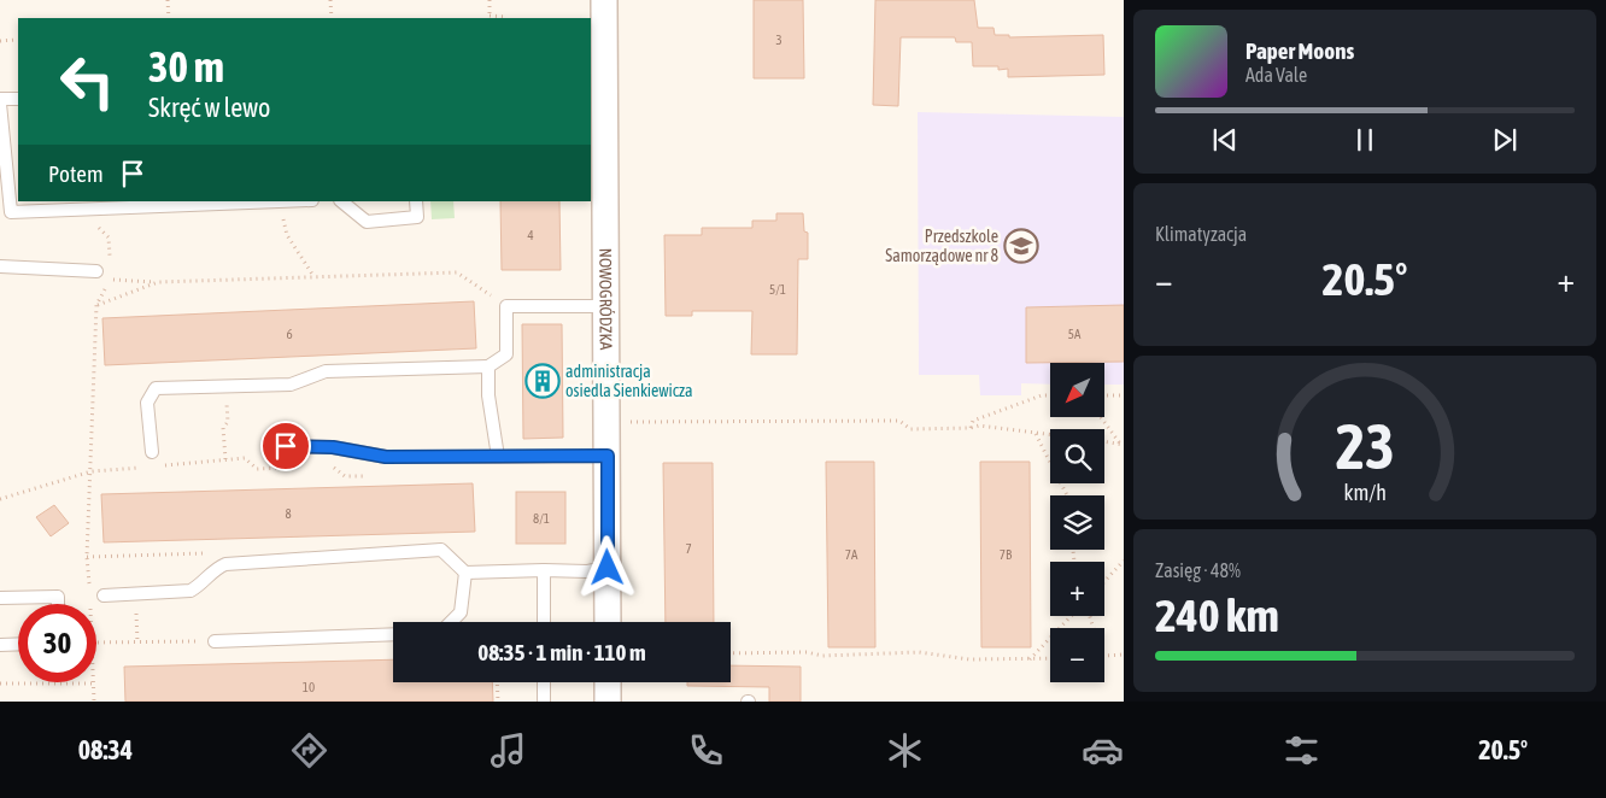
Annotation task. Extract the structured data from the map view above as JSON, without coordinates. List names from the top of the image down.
{
  "streets": {
    "street": ["NOWOGRÓDZKA"]
  },
  "places": {
    "school or university": ["Przedszkole Samorządowe nr 8"],
    "building": ["administracja osiedla Sienkiewicza"]
  },
  "house_numbers": [
    "3",
    "4",
    "5/1",
    "6",
    "5A",
    "8",
    "8/1",
    "7",
    "7A",
    "7B",
    "10"
  ],
  "north": "bottom left",
  "page": {
    "turn": ["30 m", "Skręć w lewo"],
    "song": ["Paper Moons", "Ada Vale"],
    "then": "Potem",
    "tile": [
      "Klimatyzacja",
      ["Zasięg · 48%", "240 km"]
    ],
    "heat": ["−", "20.5°", "+"],
    "map_buttons": ["+", "−"],
    "limit": "30",
    "trip": "08:35 · 1 min · 110 m",
    "tabs": ["08:34", "20.5°"],
    "gauge": ["23", "km/h"]
  }
}
